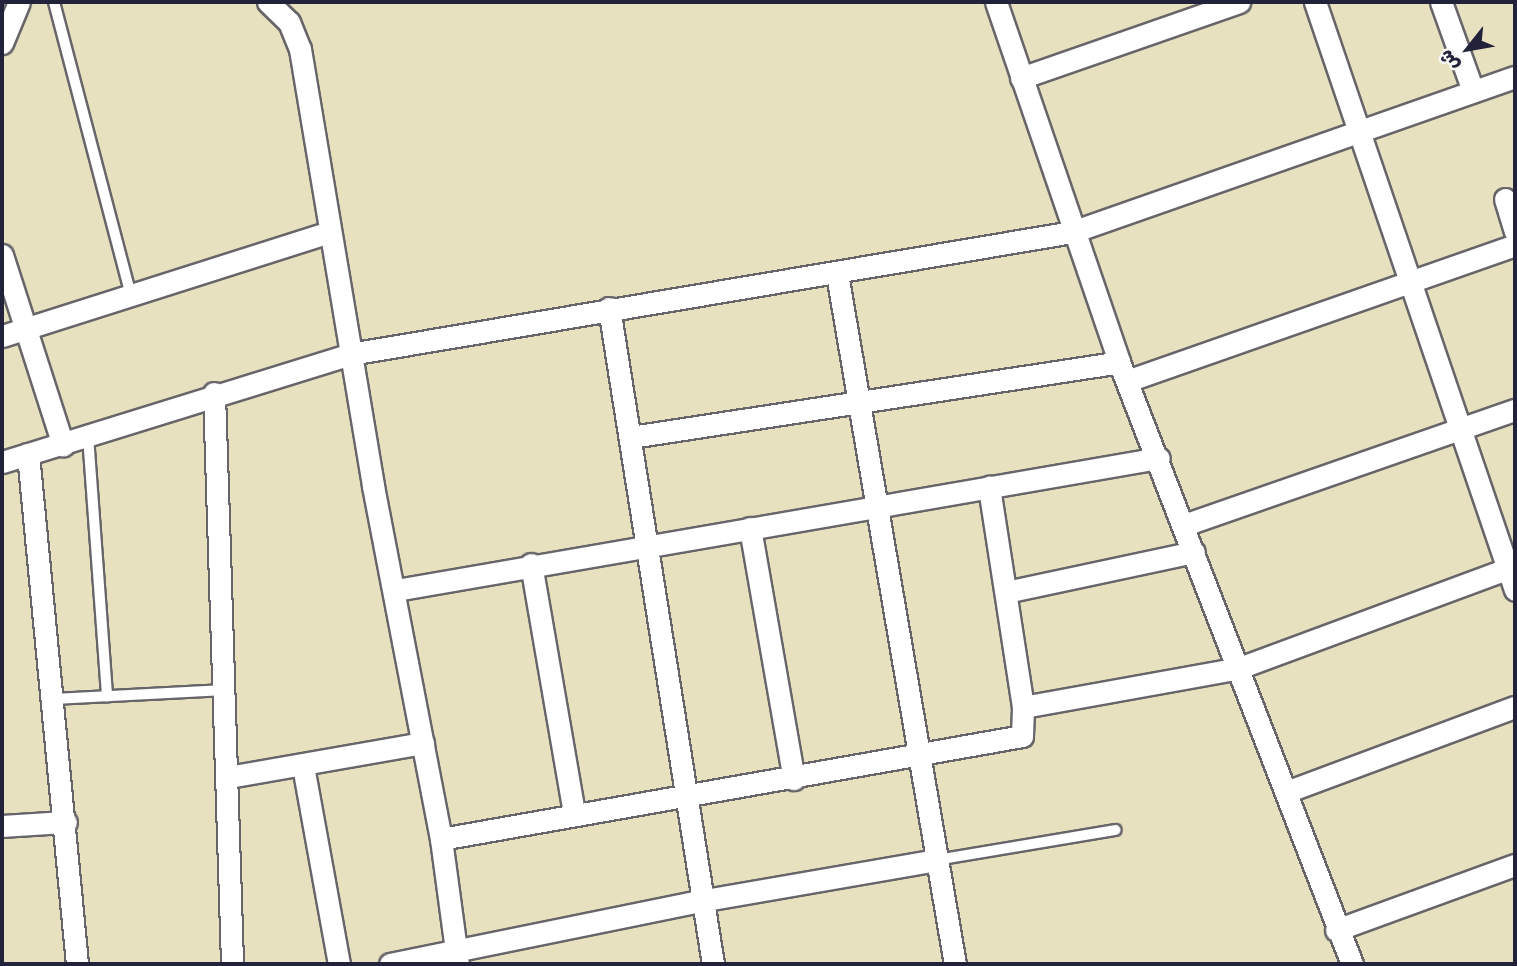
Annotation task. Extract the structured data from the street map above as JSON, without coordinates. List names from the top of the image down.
{
  "north": "bottom left"
}
